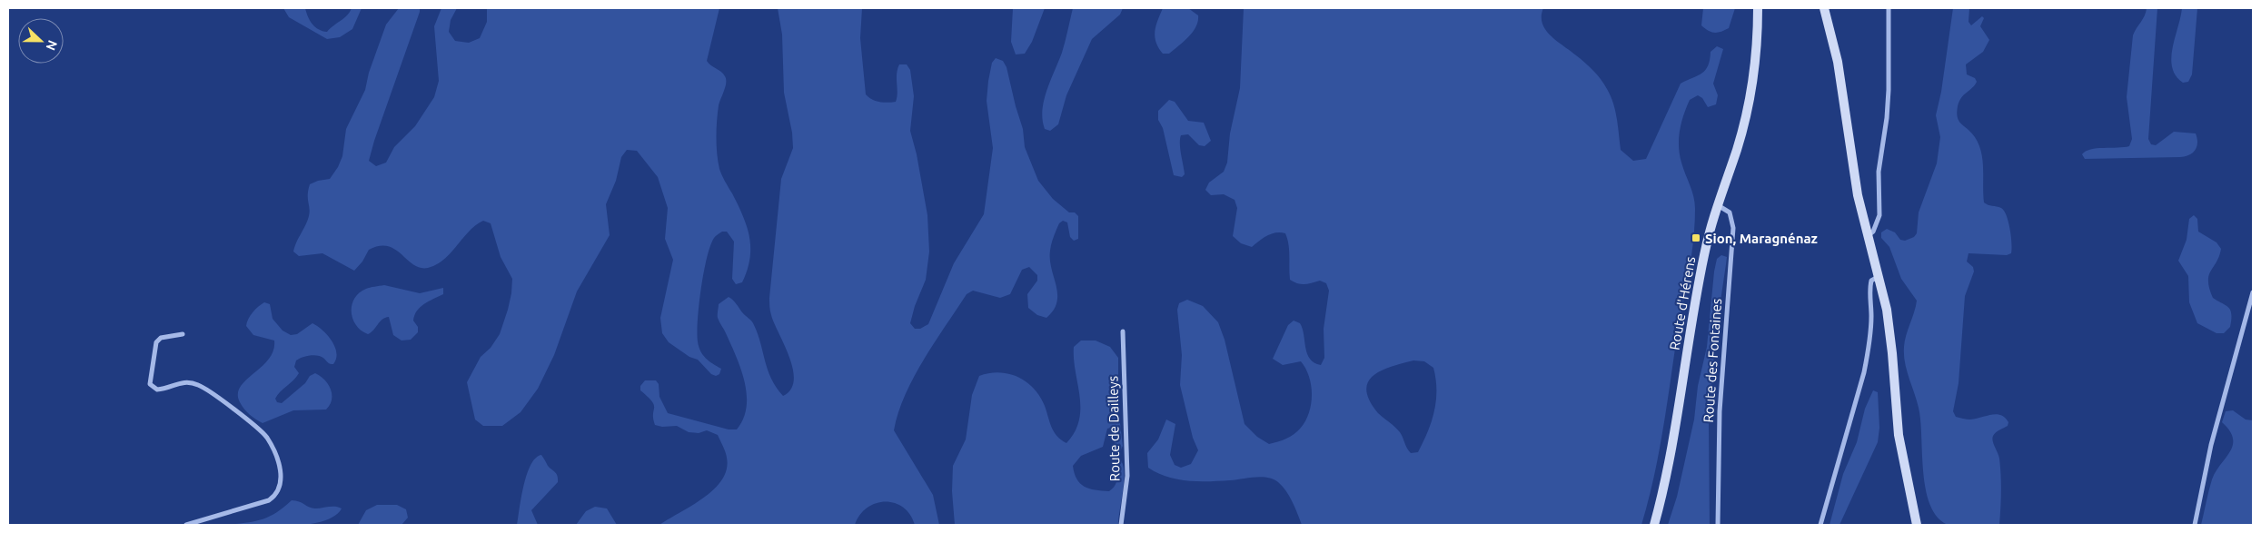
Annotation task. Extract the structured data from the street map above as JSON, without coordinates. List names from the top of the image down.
{
  "streets": {
    "main road": ["Route d'Hérens"],
    "street": ["Route des Fontaines", "Route de Dailleys"]
  },
  "crossings": [
    ["Route d'Hérens", "Route des Fontaines"]
  ],
  "places": {
    "transit": ["Sion, Maragnénaz"]
  },
  "north": "right"
}
